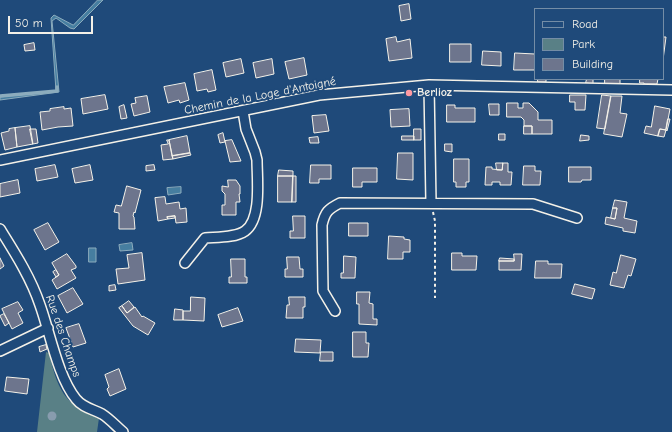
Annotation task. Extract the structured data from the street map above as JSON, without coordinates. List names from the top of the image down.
{
  "streets": {
    "street": ["Chemin de la Loge d'Antoigné", "Rue des Champs"]
  },
  "places": ["Berlioz"],
  "legend": ["Road", "Park", "Building"],
  "scale_bar": "50 m"
}
